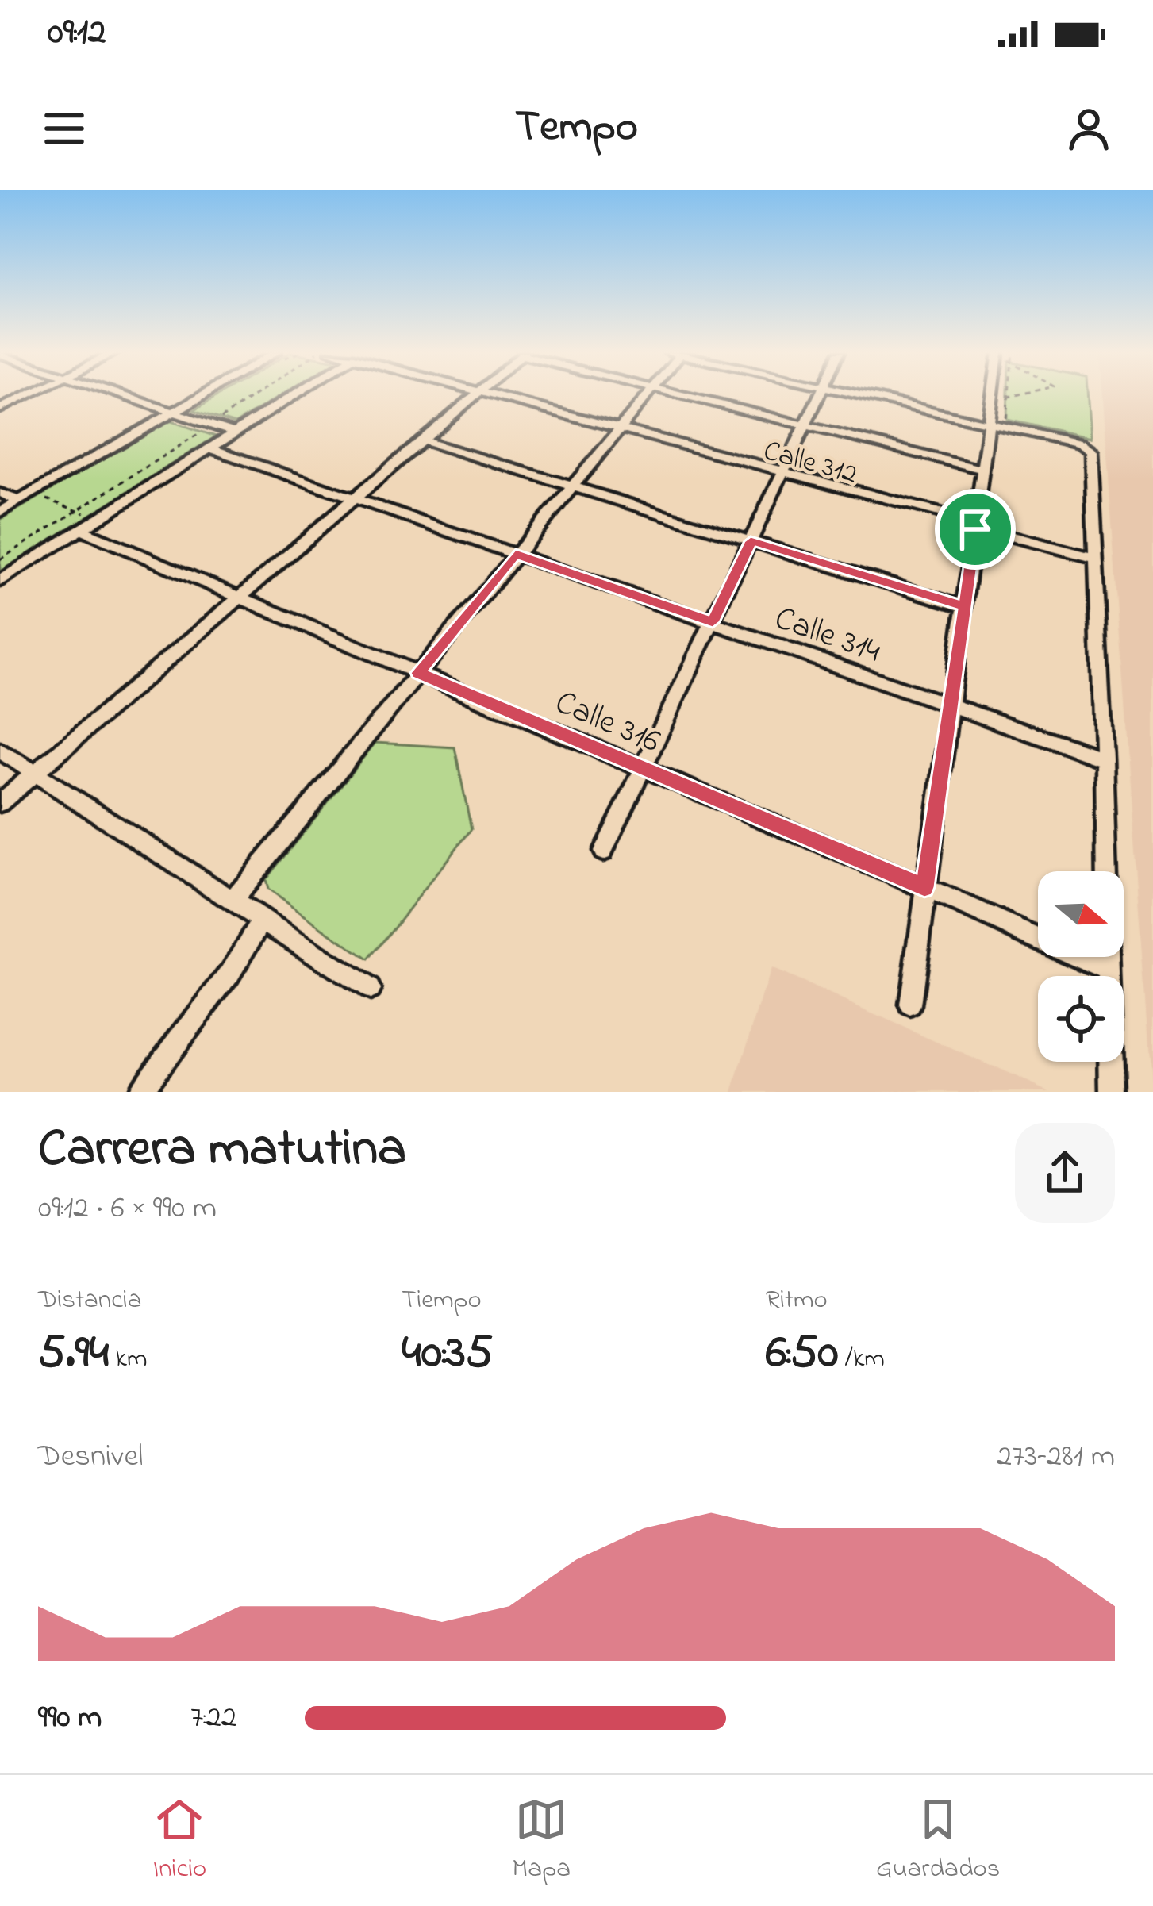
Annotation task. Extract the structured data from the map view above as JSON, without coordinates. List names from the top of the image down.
{
  "streets": {
    "street": ["Calle 312", "Calle 314", "Calle 316"]
  },
  "north": "right",
  "page": {
    "status": "09:12",
    "header": "Tempo",
    "heading": ["Carrera matutina", "09:12 · 6 × 990 m"],
    "stats": [
      ["Distancia", "5.94 km"],
      ["Tiempo", "40:35"],
      ["Ritmo", "6:50 /km"]
    ],
    "chart": ["Desnivel", "273–281 m"],
    "list": [
      {
        "name": "990 m",
        "note": "7:22"
      }
    ],
    "tabs": ["Inicio", "Mapa", "Guardados"]
  }
}
